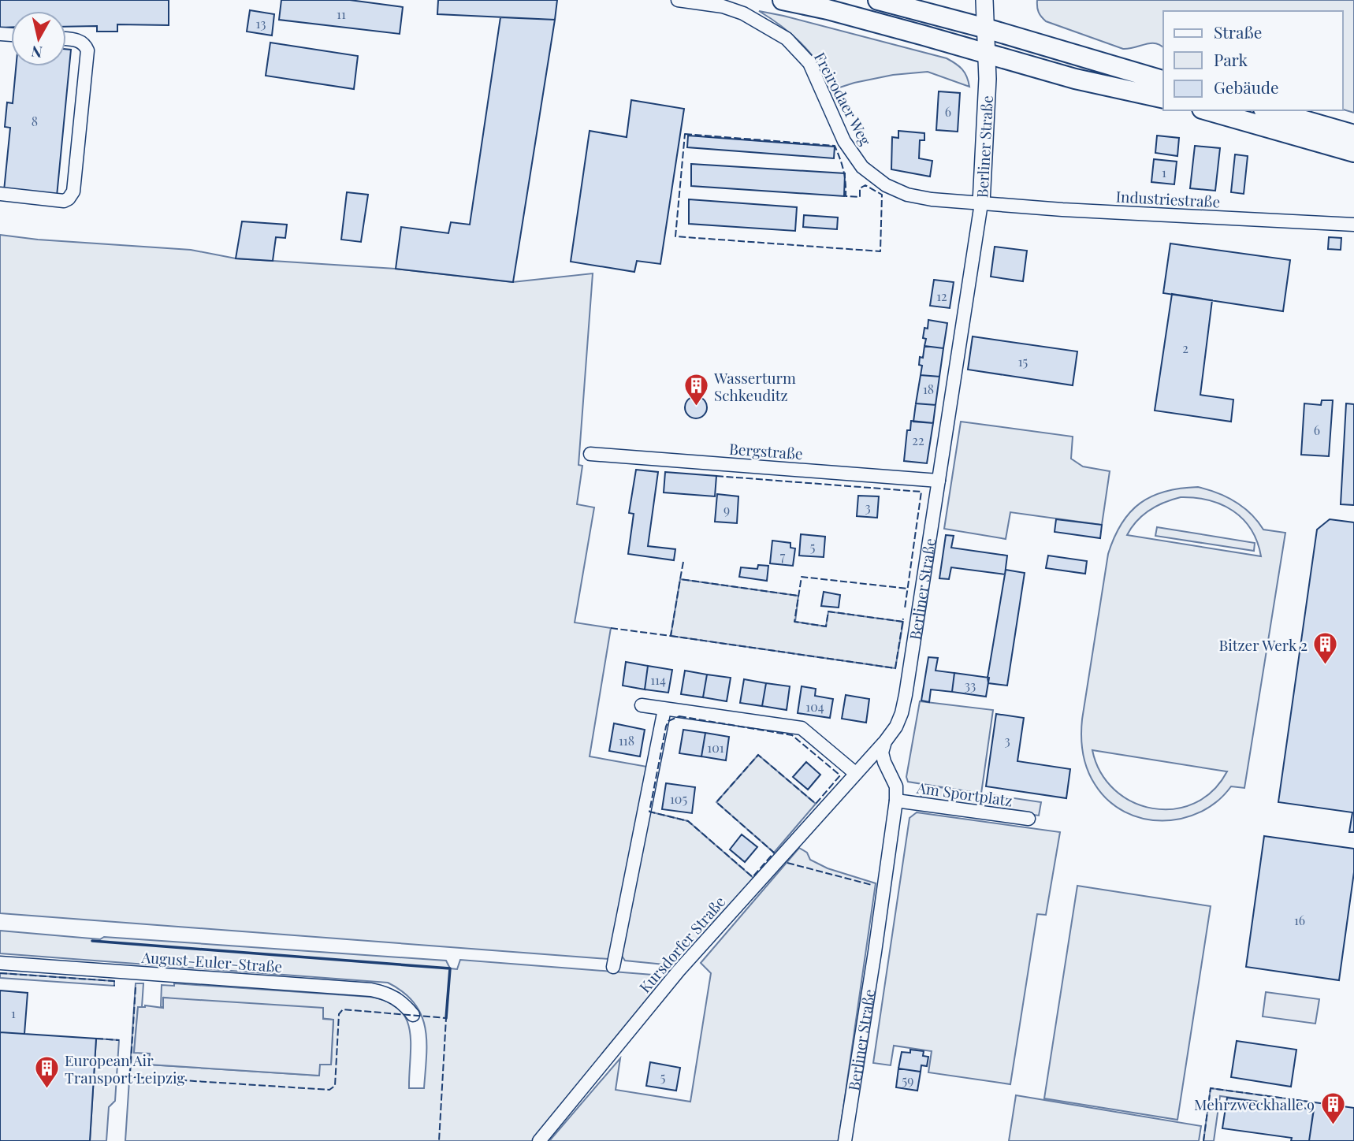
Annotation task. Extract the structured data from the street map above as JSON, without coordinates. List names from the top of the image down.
{
  "streets": {
    "street": [
      "Freirodaer Weg",
      "Berliner Straße",
      "Industriestraße",
      "Bergstraße",
      "Am Sportplatz",
      "Kursdorfer Straße",
      "August-Euler-Straße"
    ]
  },
  "crossings": [
    ["Freirodaer Weg", "Berliner Straße"],
    ["Freirodaer Weg", "Industriestraße"],
    ["Berliner Straße", "Industriestraße"],
    ["Berliner Straße", "Bergstraße"],
    ["Berliner Straße", "Am Sportplatz"],
    ["Berliner Straße", "Kursdorfer Straße"]
  ],
  "places": {
    "building": [
      "Wasserturm Schkeuditz",
      "Bitzer Werk 2",
      "European Air Transport Leipzig",
      "Mehrzweckhalle 9"
    ]
  },
  "house_numbers": [
    "11",
    "13",
    "6",
    "8",
    "1",
    "12",
    "2",
    "15",
    "18",
    "6",
    "22",
    "3",
    "9",
    "5",
    "7",
    "114",
    "33",
    "104",
    "118",
    "3",
    "101",
    "105",
    "16",
    "1",
    "5",
    "59"
  ],
  "legend": ["Straße", "Park", "Gebäude"],
  "north": "bottom"
}
